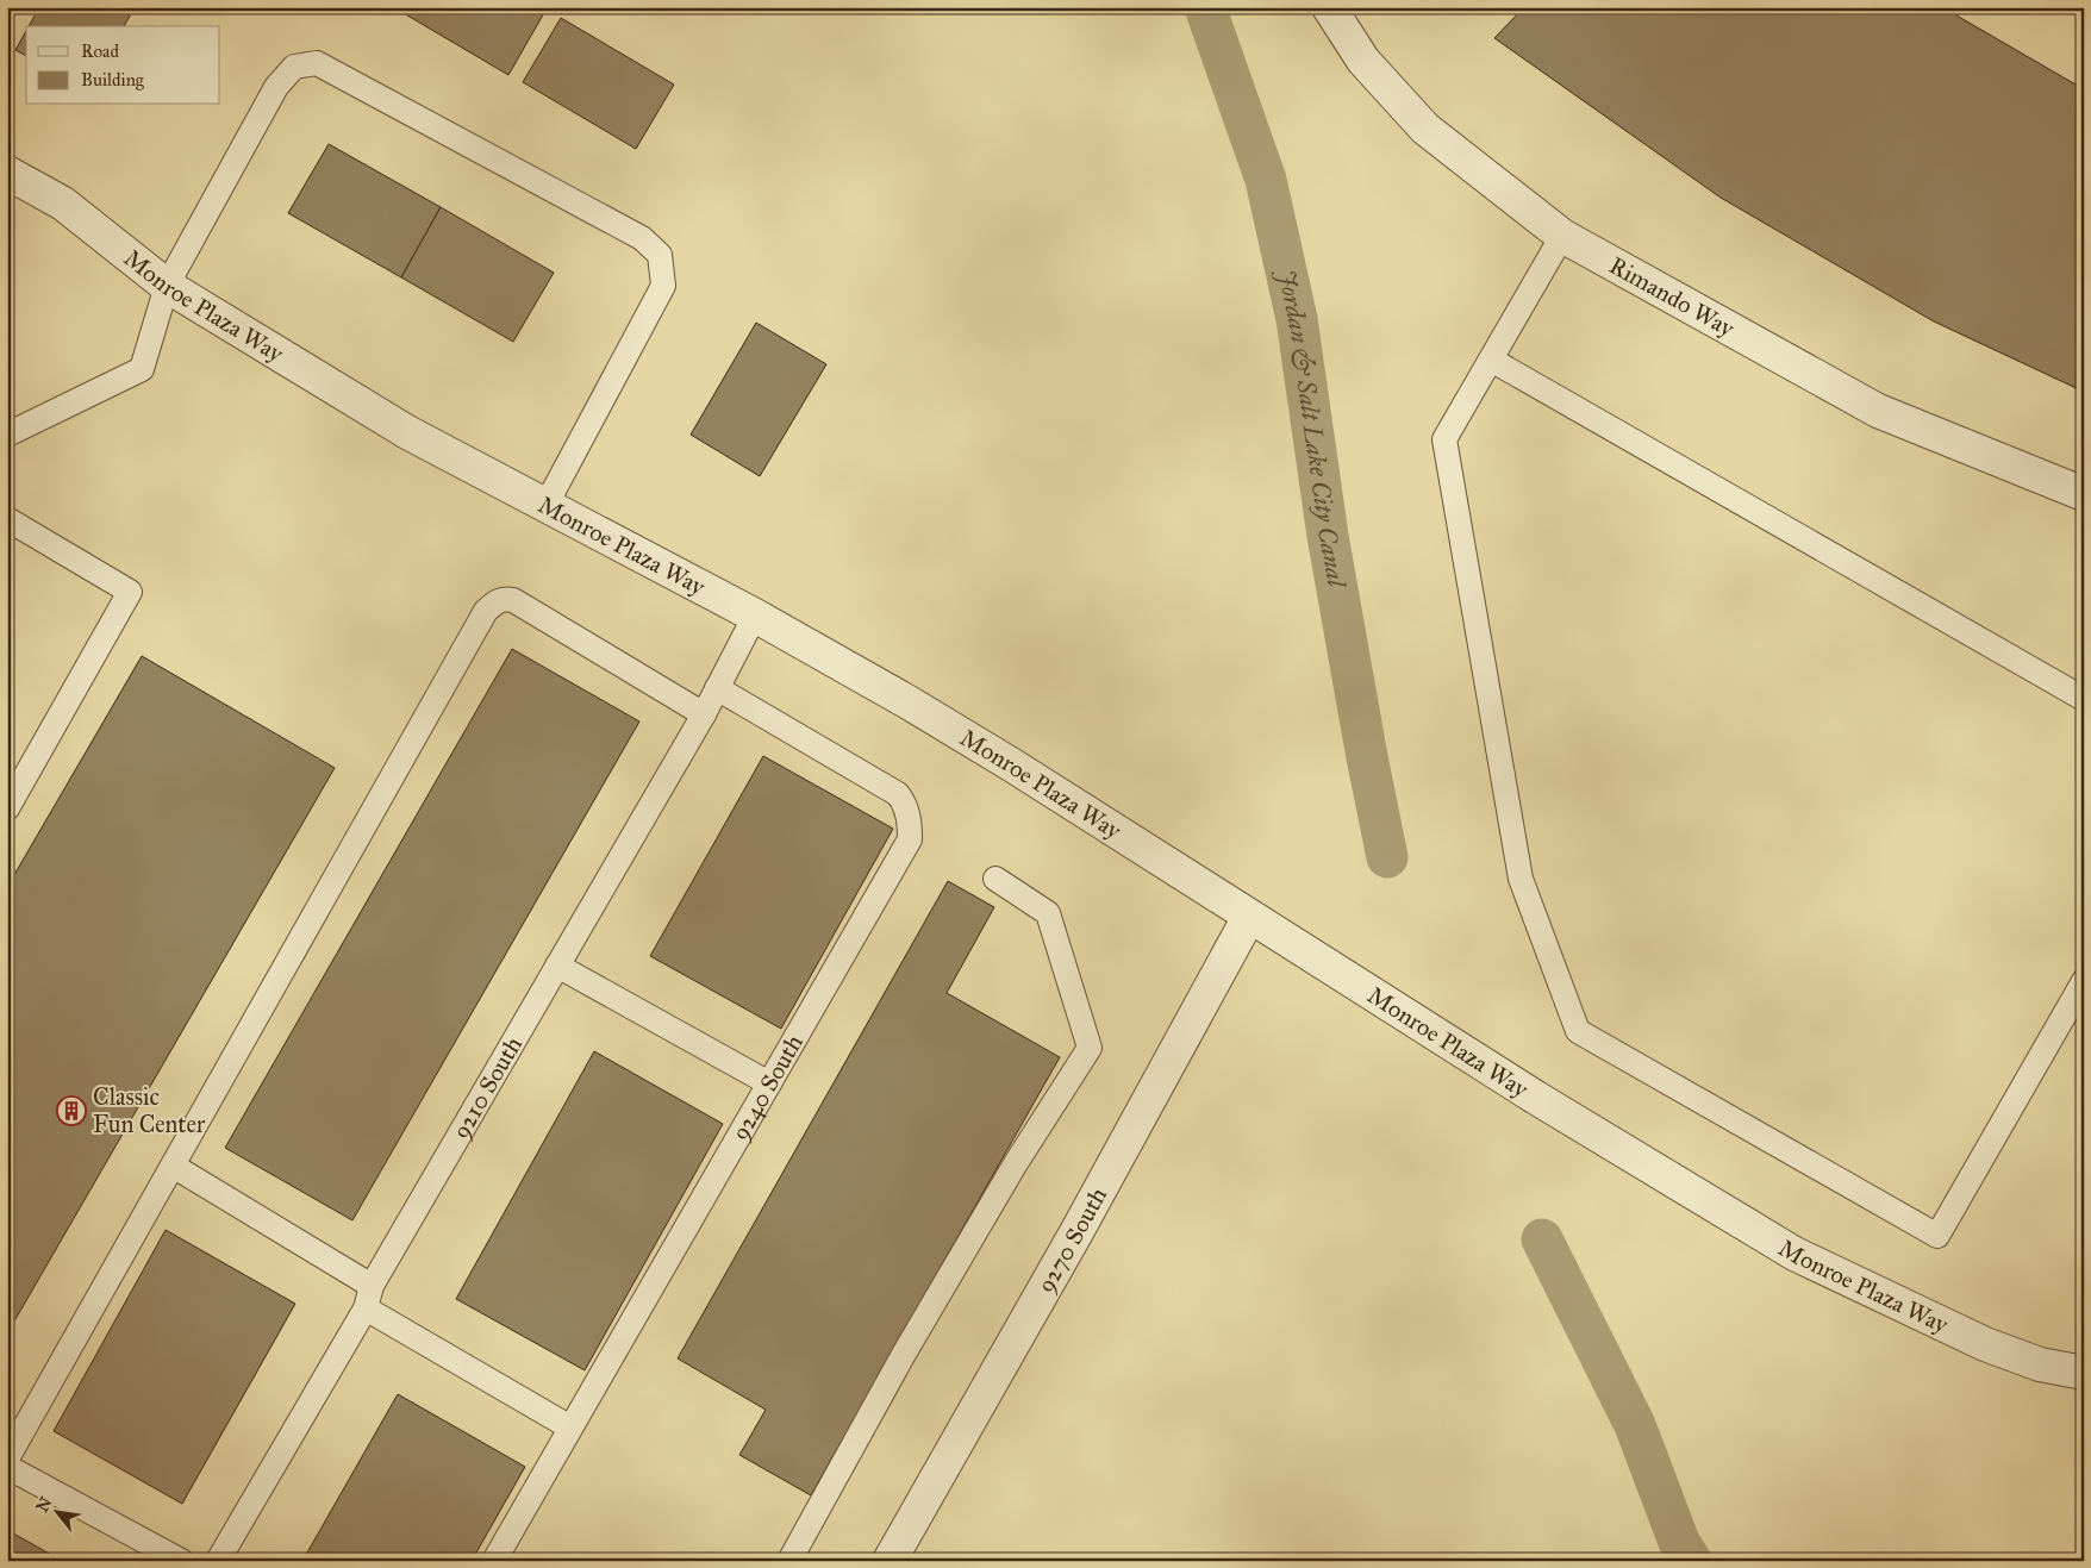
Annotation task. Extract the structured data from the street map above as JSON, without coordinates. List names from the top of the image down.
{
  "streets": {
    "street": ["Rimando Way", "Monroe Plaza Way", "9270 South"],
    "lane": ["9210 South", "9240 South"]
  },
  "crossings": [
    ["Monroe Plaza Way", "9210 South"],
    ["Monroe Plaza Way", "9270 South"],
    ["9210 South", "9240 South"]
  ],
  "water": ["Jordan & Salt Lake City Canal"],
  "places": {
    "building": ["Classic Fun Center"]
  },
  "legend": ["Road", "Building"],
  "north": "top left"
}
